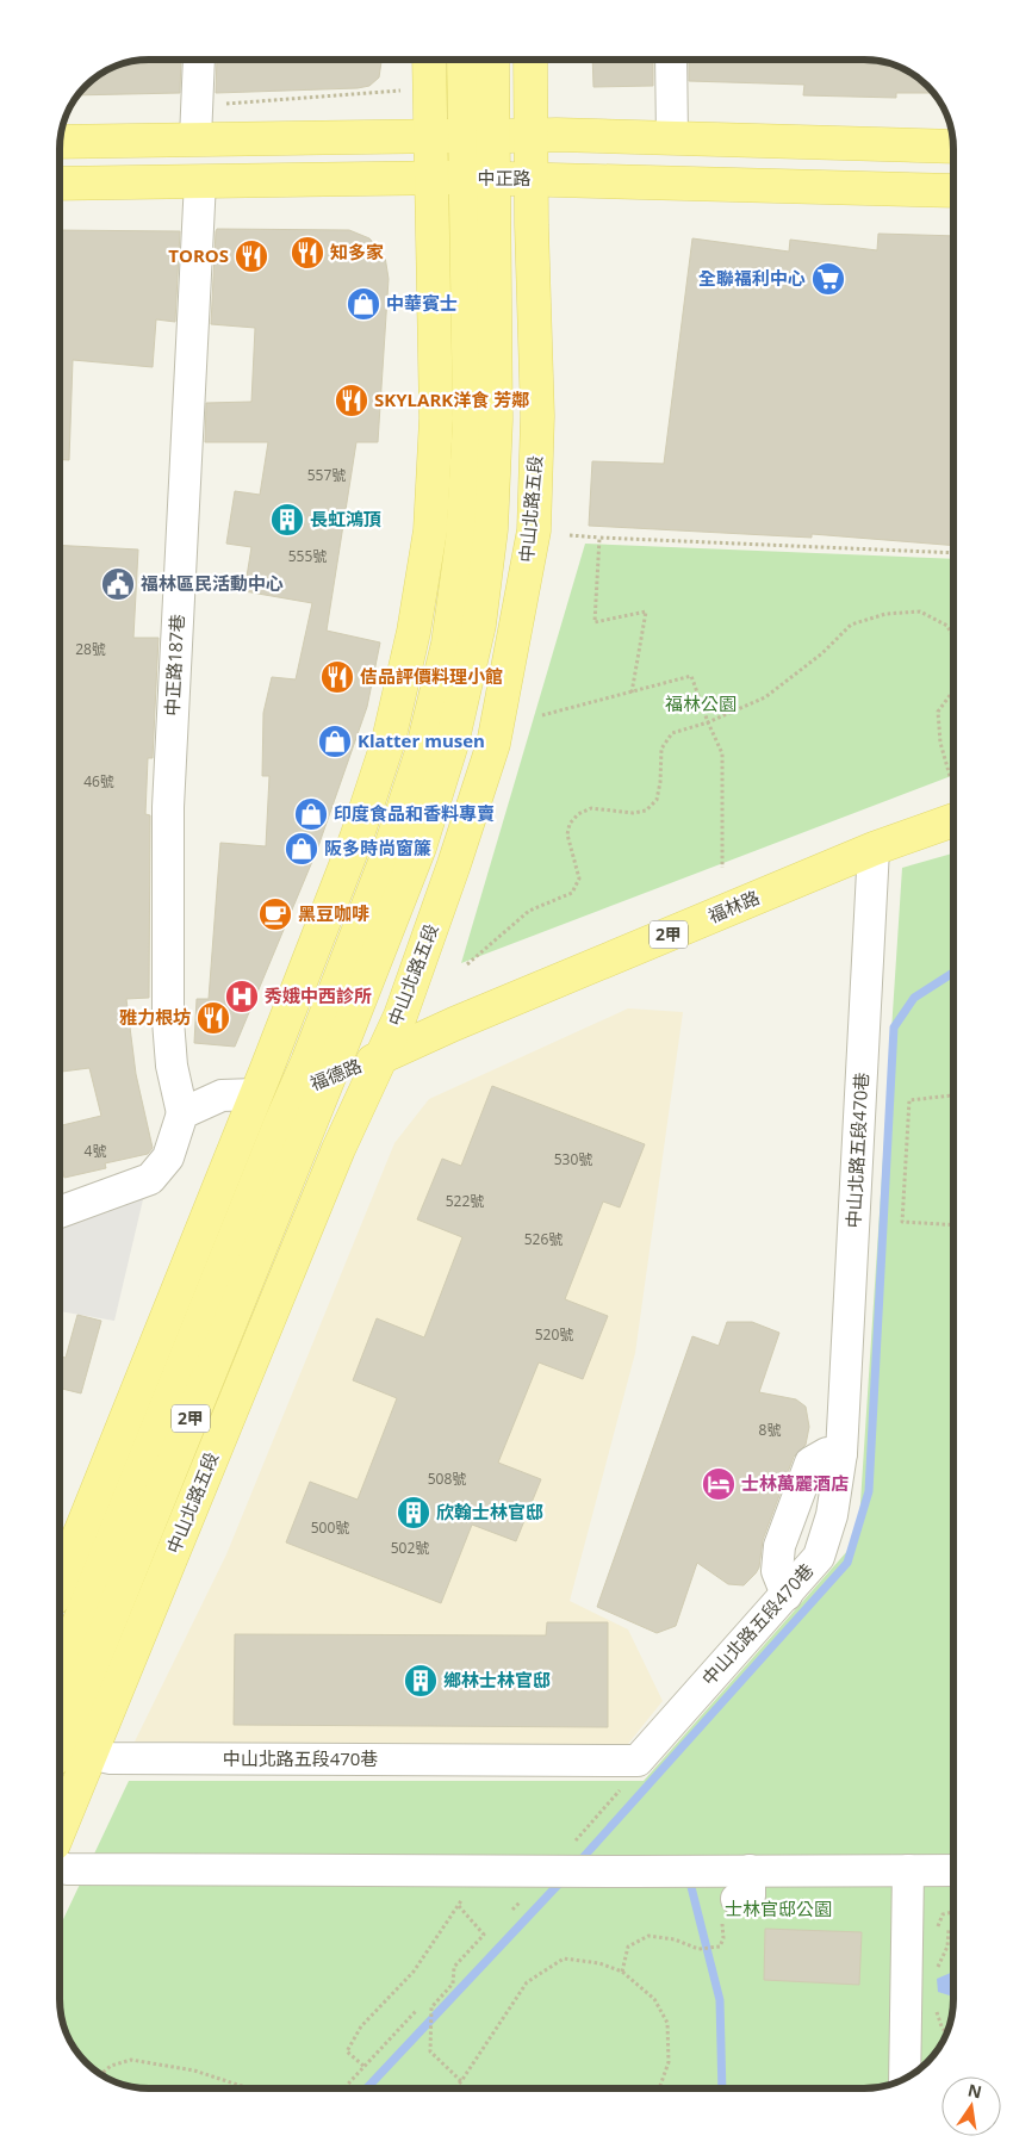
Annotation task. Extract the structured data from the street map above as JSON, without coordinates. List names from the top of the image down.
{
  "streets": {
    "main road": [
      "中正路",
      "中山北路五段",
      "福林路",
      "2甲",
      "福德路"
    ],
    "street": ["中正路187巷", "中山北路五段470巷"]
  },
  "crossings": [
    ["中正路", "中山北路五段"],
    ["中正路", "中正路187巷"],
    ["中山北路五段", "福林路"],
    ["中山北路五段", "福德路"],
    ["中山北路五段", "中山北路五段470巷"],
    ["福林路", "福德路"],
    ["福林路", "中山北路五段470巷"]
  ],
  "parks": ["福林公園", "士林官邸公園"],
  "places": {
    "restaurant": [
      "知多家",
      "TOROS",
      "SKYLARK洋食 芳鄰",
      "佶品評價料理小館",
      "雅力根坊"
    ],
    "supermarket": ["全聯福利中心"],
    "shop": [
      "中華賓士",
      "Klatter musen",
      "印度食品和香料專賣",
      "阪多時尚窗簾"
    ],
    "building": ["長虹鴻頂", "欣翰士林官邸", "鄉林士林官邸"],
    "public building": ["福林區民活動中心"],
    "cafe": ["黑豆咖啡"],
    "hospital": ["秀娥中西診所"],
    "hotel": ["士林萬麗酒店"]
  },
  "house_numbers": [
    "557號",
    "555號",
    "28號",
    "46號",
    "4號",
    "530號",
    "522號",
    "526號",
    "520號",
    "8號",
    "508號",
    "500號",
    "502號"
  ],
  "north": "top"
}
